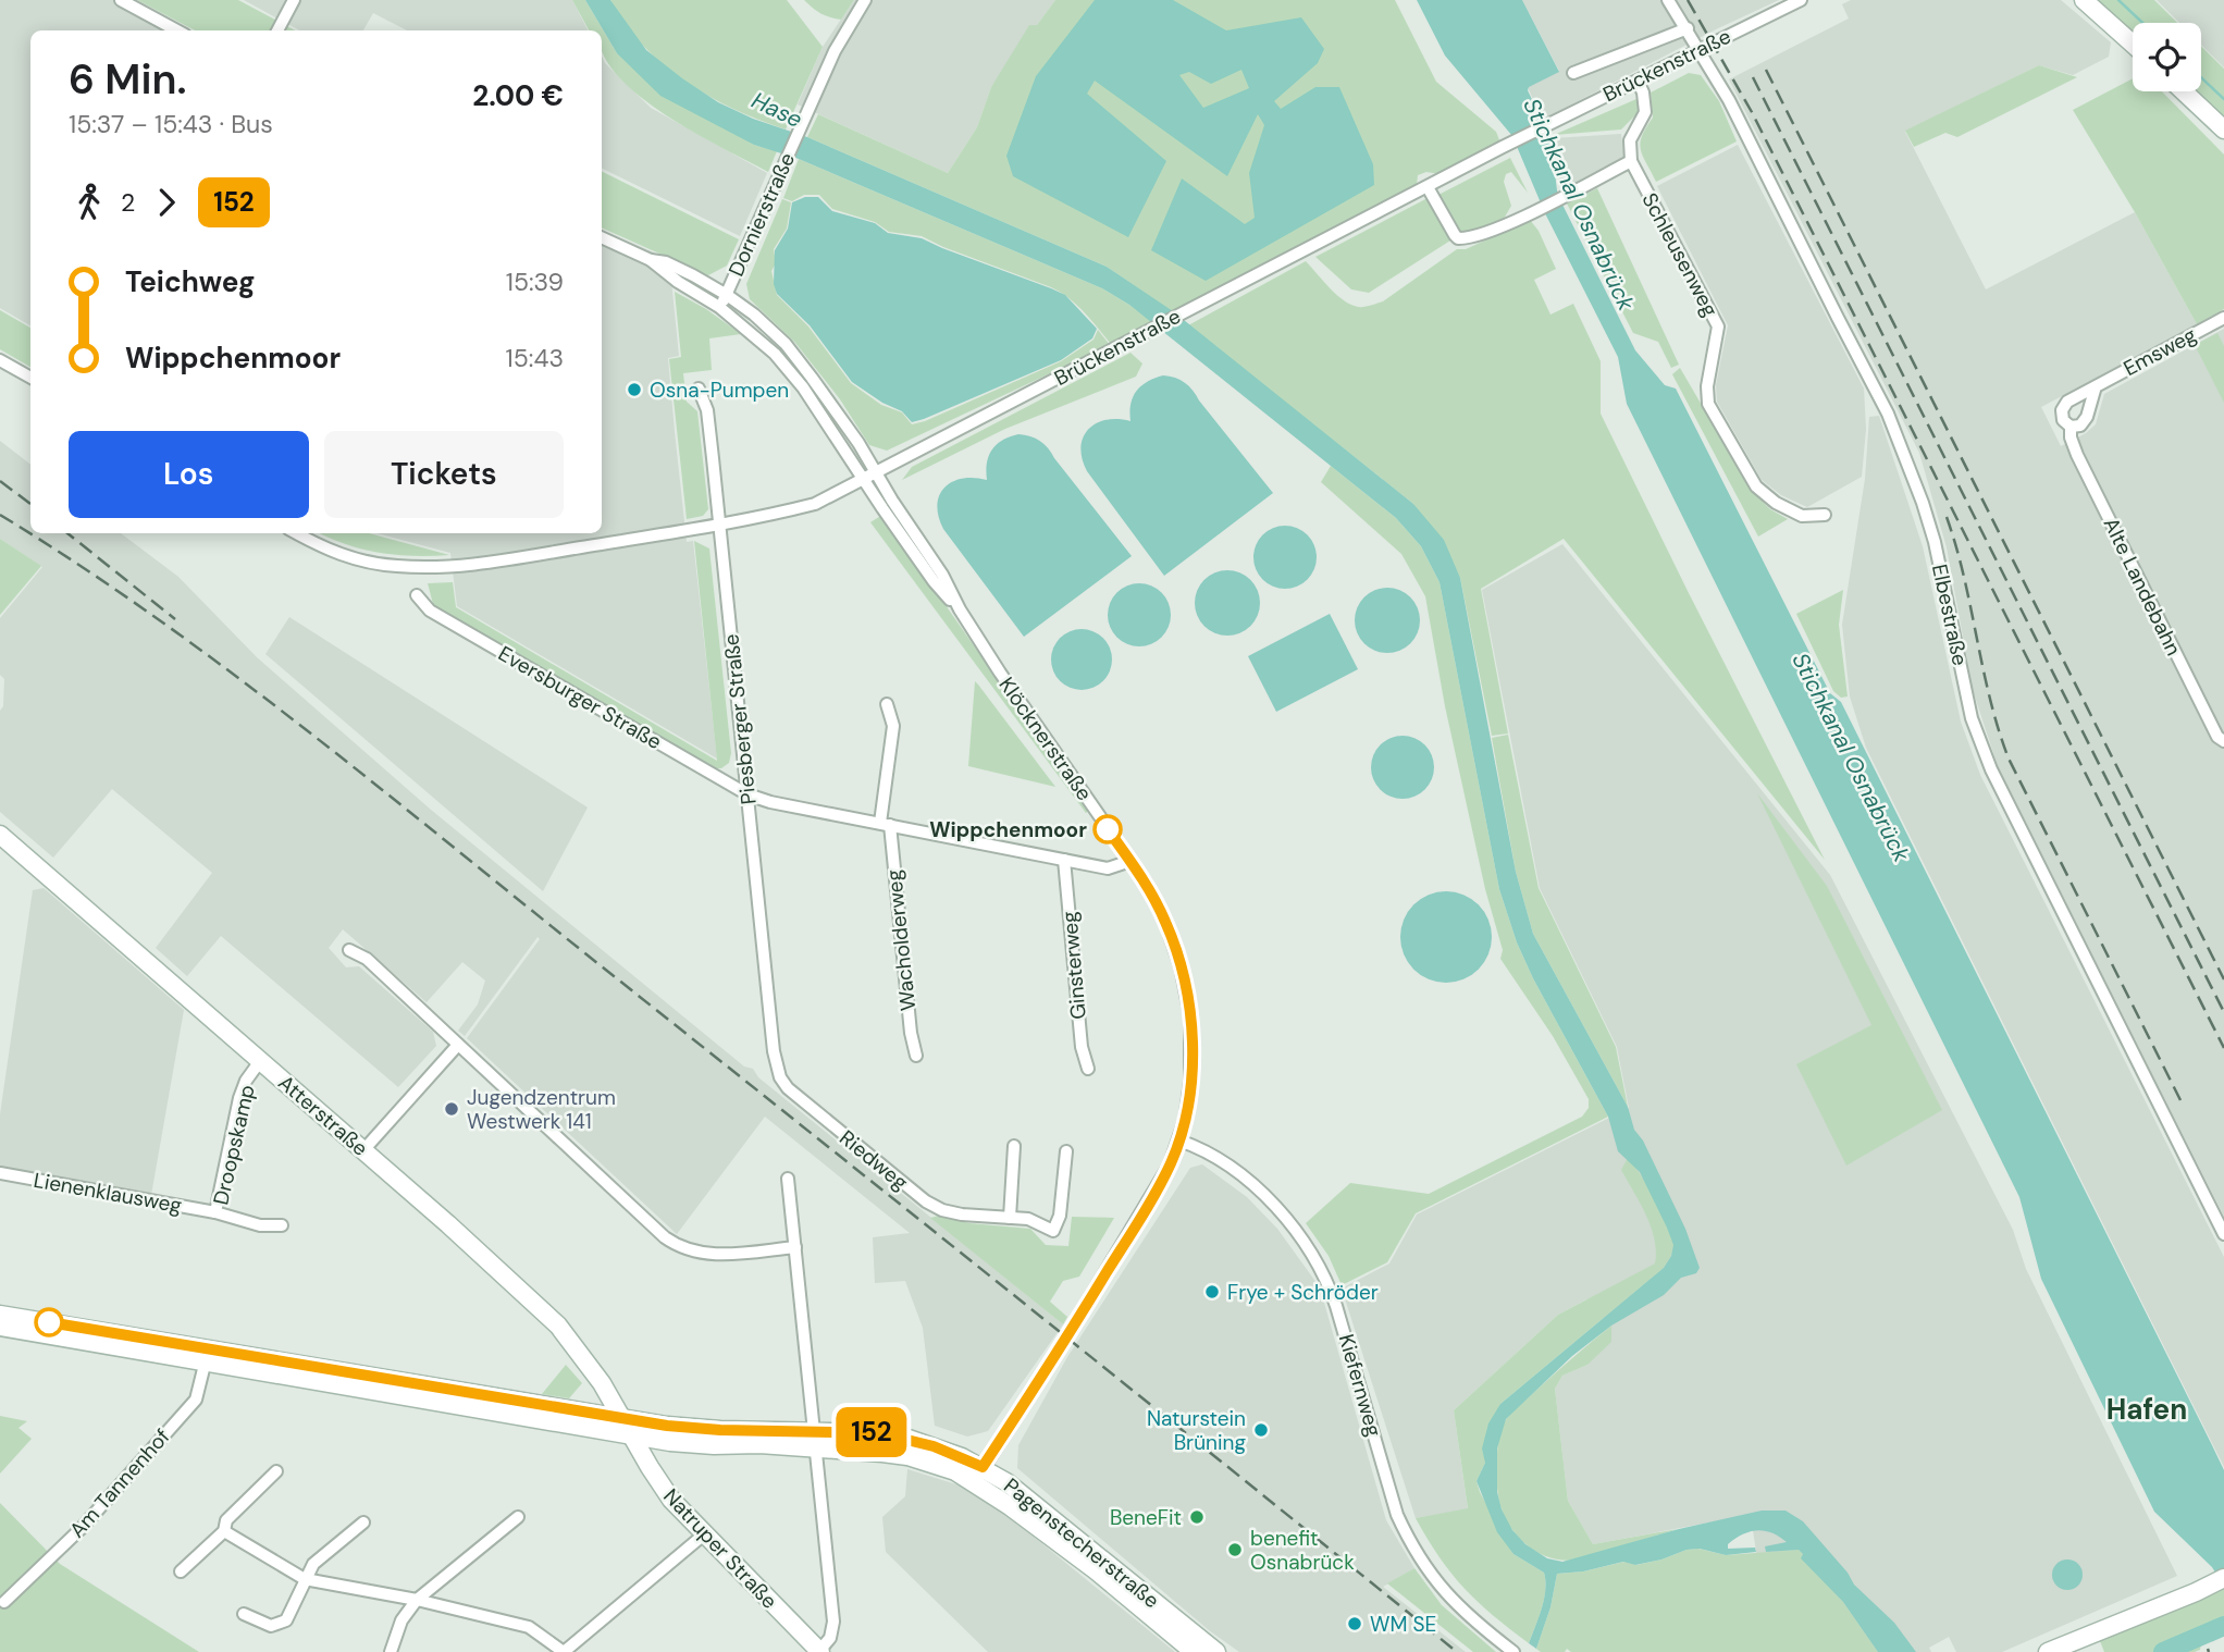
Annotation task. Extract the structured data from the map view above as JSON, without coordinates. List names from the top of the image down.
{
  "streets": {
    "main road": ["Atterstraße", "Pagenstecherstraße", "Natruper Straße"],
    "street": [
      "Brückenstraße",
      "Dornierstraße",
      "Schleusenweg",
      "Emsweg",
      "Alte Landebahn",
      "Elbestraße",
      "Eversburger Straße",
      "Piesberger Straße",
      "Klöcknerstraße",
      "Wacholderweg",
      "Ginsterweg",
      "Droopskamp",
      "Riedweg",
      "Lienenklausweg",
      "Kiefernweg",
      "Am Tannenhof"
    ]
  },
  "crossings": [
    ["Brückenstraße", "Elbestraße"],
    ["Brückenstraße", "Piesberger Straße"],
    ["Brückenstraße", "Klöcknerstraße"],
    ["Dornierstraße", "Klöcknerstraße"],
    ["Emsweg", "Alte Landebahn"],
    ["Eversburger Straße", "Piesberger Straße"],
    ["Piesberger Straße", "Riedweg"],
    ["Klöcknerstraße", "Kiefernweg"],
    ["Klöcknerstraße", "Pagenstecherstraße"],
    ["Atterstraße", "Droopskamp"],
    ["Atterstraße", "Pagenstecherstraße"],
    ["Atterstraße", "Natruper Straße"],
    ["Droopskamp", "Lienenklausweg"],
    ["Am Tannenhof", "Pagenstecherstraße"],
    ["Pagenstecherstraße", "Natruper Straße"]
  ],
  "districts": ["Hafen"],
  "water": ["Hase", "Stichkanal Osnabrück"],
  "places": [
    "Osna-Pumpen",
    "Wippchenmoor",
    "Jugendzentrum Westwerk 141",
    "Frye + Schröder",
    "Naturstein Brüning",
    "BeneFit",
    "benefit Osnabrück",
    "WM SE"
  ],
  "lines": ["bus line 152"],
  "page": {
    "on_map": "152",
    "heading": ["6 Min.", "15:37 – 15:43 · Bus", "2.00 €"],
    "legs": ["2", "152"],
    "list": [
      {
        "name": "Teichweg",
        "value": "15:39"
      },
      {
        "name": "Wippchenmoor",
        "value": "15:43"
      }
    ],
    "buttons": ["Los", "Tickets"]
  }
}
